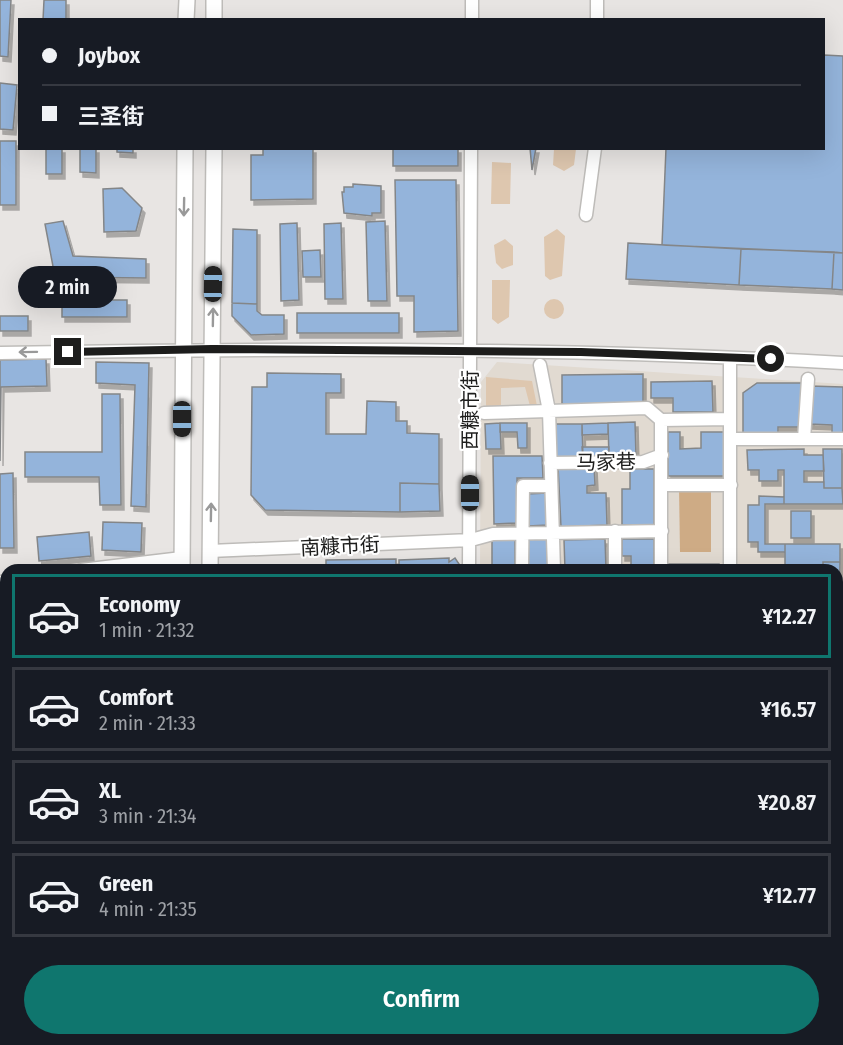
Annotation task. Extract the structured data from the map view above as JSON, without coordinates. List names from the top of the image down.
{
  "streets": {
    "street": ["西糠市街", "马家巷", "南糠市街"]
  },
  "crossings": [
    ["西糠市街", "南糠市街"]
  ],
  "page": {
    "banner": ["Joybox", "三圣街"],
    "bubble": "2 min",
    "list": [
      {
        "name": "Economy",
        "note": "1 min · 21:32",
        "value": "¥12.27"
      },
      {
        "name": "Comfort",
        "note": "2 min · 21:33",
        "value": "¥16.57"
      },
      {
        "name": "XL",
        "note": "3 min · 21:34",
        "value": "¥20.87"
      },
      {
        "name": "Green",
        "note": "4 min · 21:35",
        "value": "¥12.77"
      }
    ],
    "buttons": "Confirm"
  }
}
